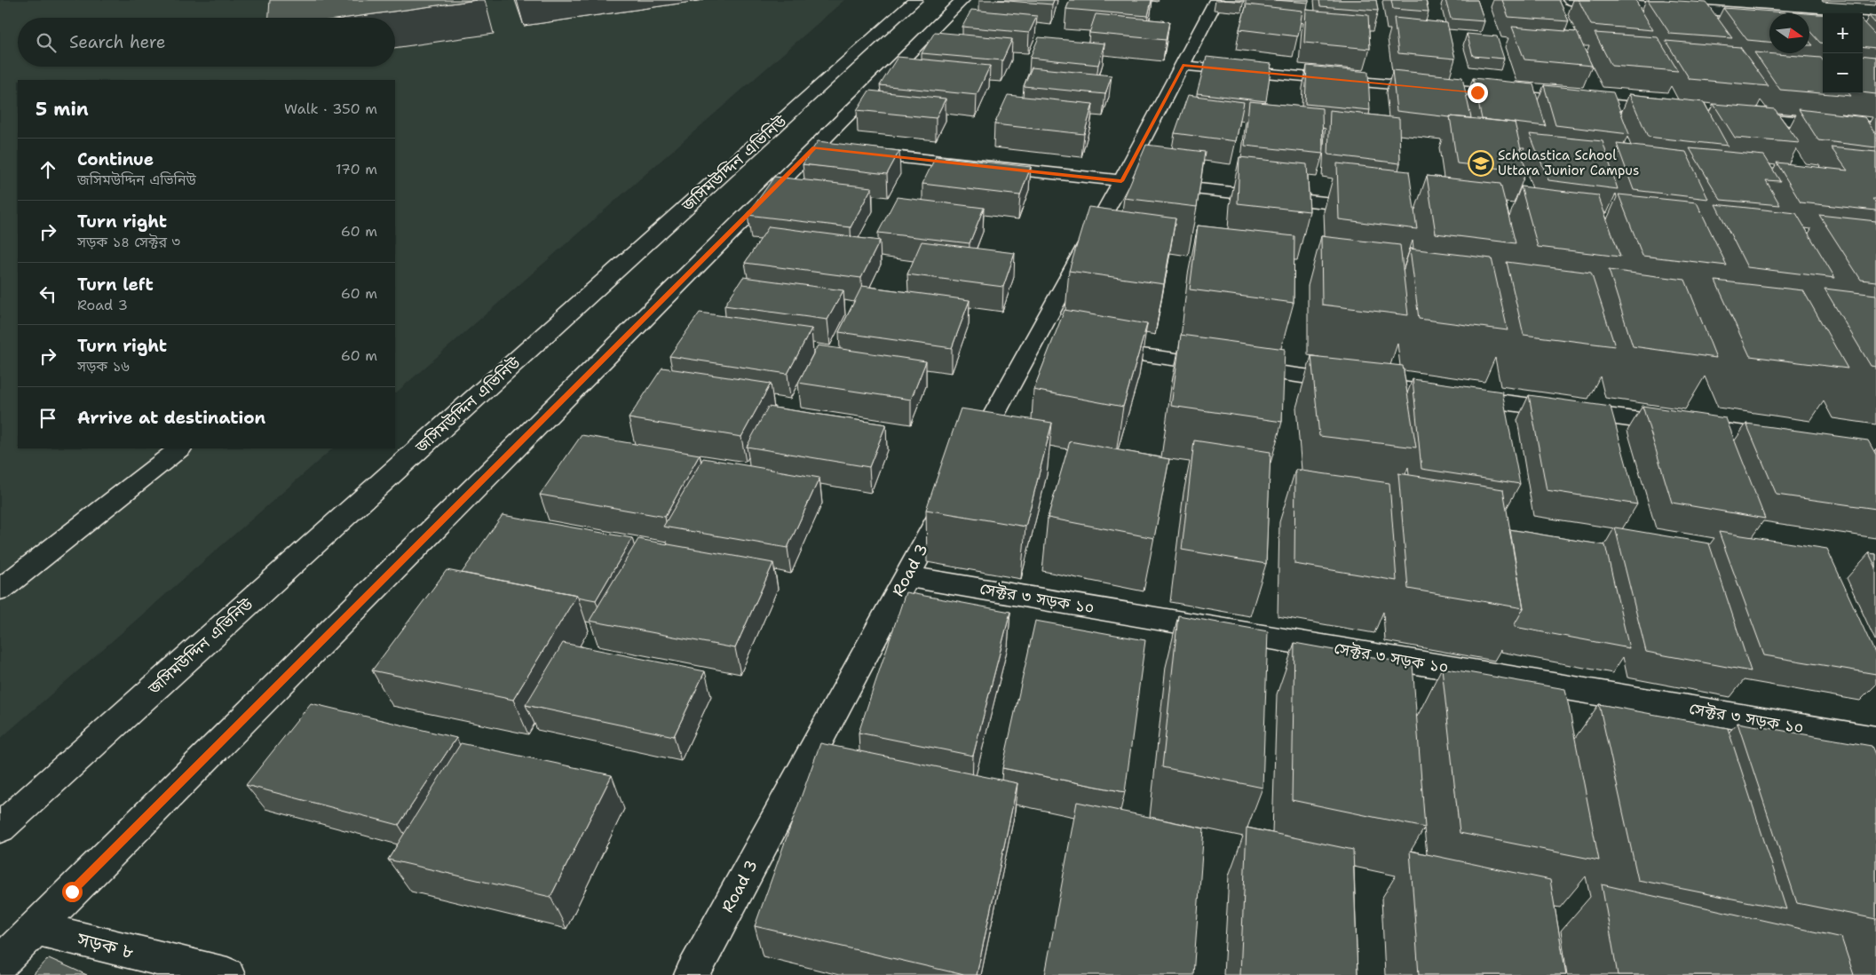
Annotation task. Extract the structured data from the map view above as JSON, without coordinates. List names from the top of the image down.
{
  "streets": {
    "street": [
      "জসিমউদ্দিন এভিনিউ",
      "Road 3",
      "সেক্টর ৩ সড়ক ১০",
      "সড়ক ৮"
    ]
  },
  "crossings": [
    ["Road 3", "সেক্টর ৩ সড়ক ১০"]
  ],
  "places": {
    "school or university": ["Scholastica School Uttara Junior Campus"]
  },
  "north": "right",
  "page": {
    "map_buttons": ["+", "−"],
    "search": "Search here",
    "heading": ["5 min", "Walk · 350 m"],
    "list": [
      ["Continue", "জসিমউদ্দিন এভিনিউ", "170 m"],
      ["Turn right", "সড়ক ১৪ সেক্টর ৩", "60 m"],
      ["Turn left", "Road 3", "60 m"],
      ["Turn right", "সড়ক ১৬", "60 m"],
      "Arrive at destination"
    ]
  }
}
